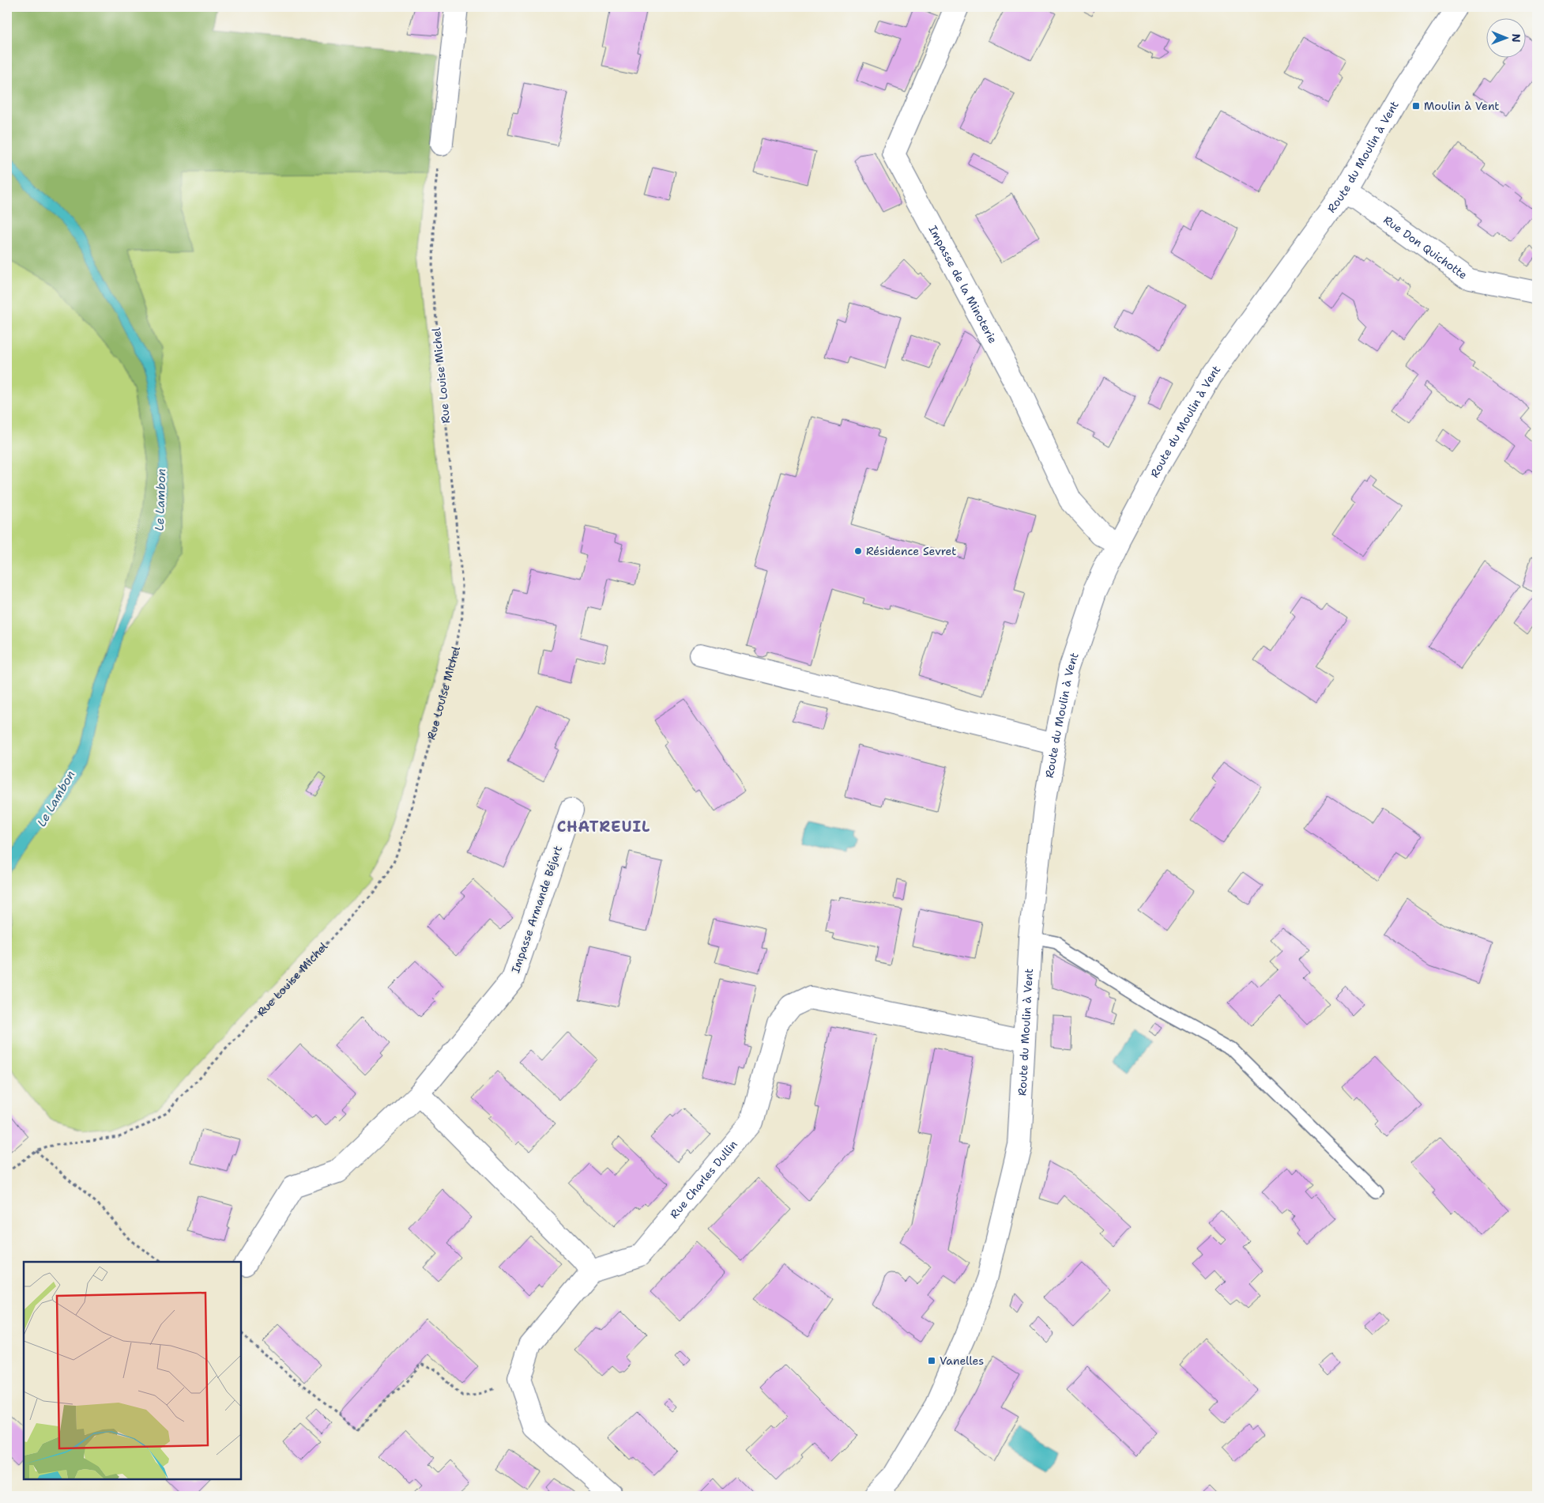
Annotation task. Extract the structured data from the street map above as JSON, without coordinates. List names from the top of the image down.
{
  "streets": {
    "street": [
      "Route du Moulin à Vent",
      "Rue Don Quichotte",
      "Impasse de la Minoterie",
      "Impasse Armande Béjart",
      "Rue Charles Dullin"
    ],
    "path": ["Rue Louise Michel"]
  },
  "crossings": [
    ["Route du Moulin à Vent", "Rue Don Quichotte"],
    ["Route du Moulin à Vent", "Impasse de la Minoterie"],
    ["Route du Moulin à Vent", "Rue Charles Dullin"]
  ],
  "districts": ["CHATREUIL"],
  "water": ["Le Lambon"],
  "places": {
    "transit": ["Moulin à Vent", "Vanelles"],
    "other": ["Résidence Sevret"]
  },
  "north": "right"
}
